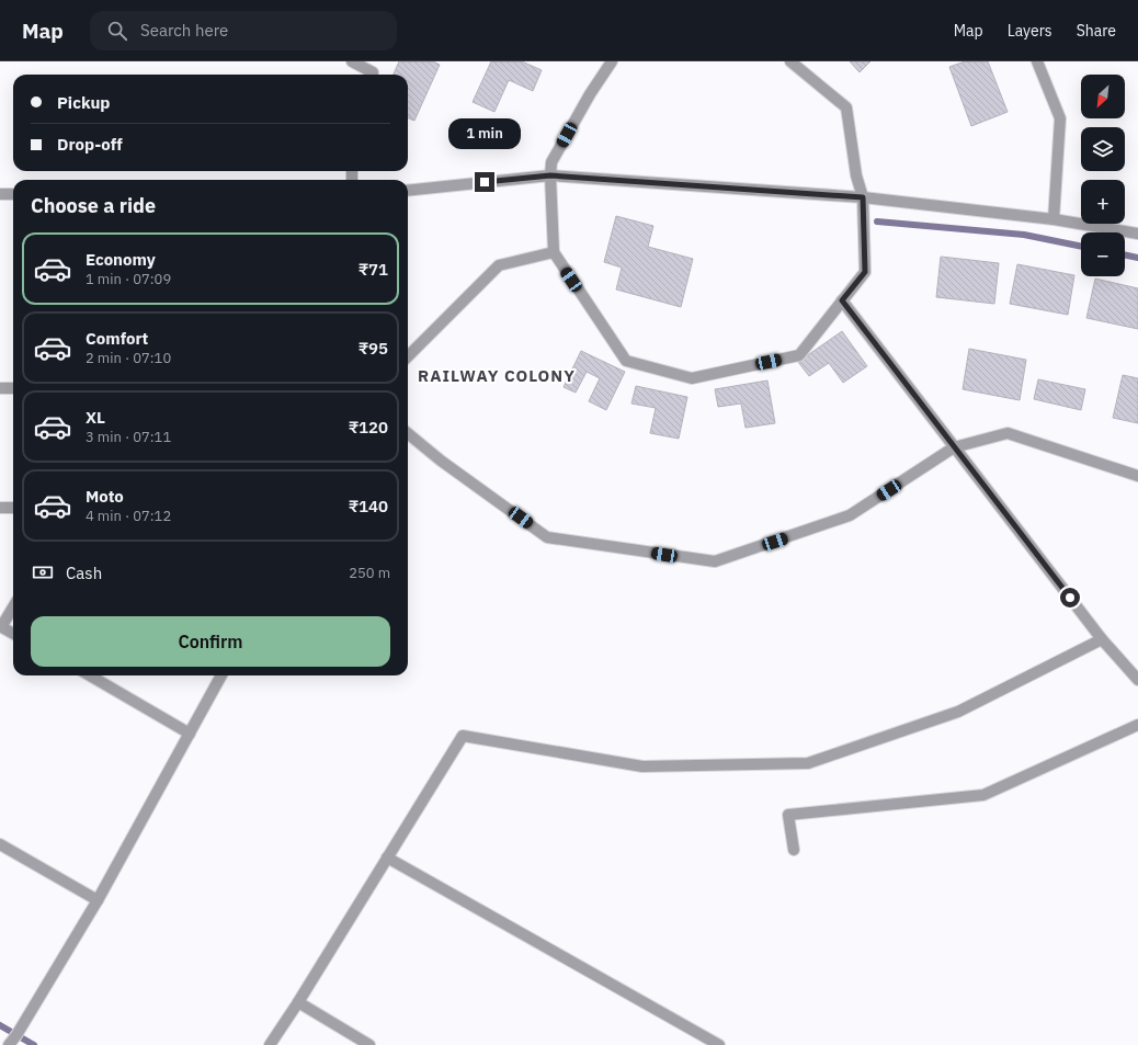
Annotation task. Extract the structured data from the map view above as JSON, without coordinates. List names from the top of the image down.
{
  "districts": ["RAILWAY COLONY"],
  "north": "bottom left",
  "page": {
    "header": "Map",
    "search": "Search here",
    "nav": ["Map", "Layers", "Share"],
    "map_buttons": ["+", "−"],
    "banner": ["Pickup", "Drop-off"],
    "bubble": "1 min",
    "heading": "Choose a ride",
    "list": [
      {
        "name": "Economy",
        "note": "1 min · 07:09",
        "value": "₹71"
      },
      {
        "name": "Comfort",
        "note": "2 min · 07:10",
        "value": "₹95"
      },
      {
        "name": "XL",
        "note": "3 min · 07:11",
        "value": "₹120"
      },
      {
        "name": "Moto",
        "note": "4 min · 07:12",
        "value": "₹140"
      }
    ],
    "pay": ["Cash", "250 m"],
    "buttons": "Confirm"
  }
}
